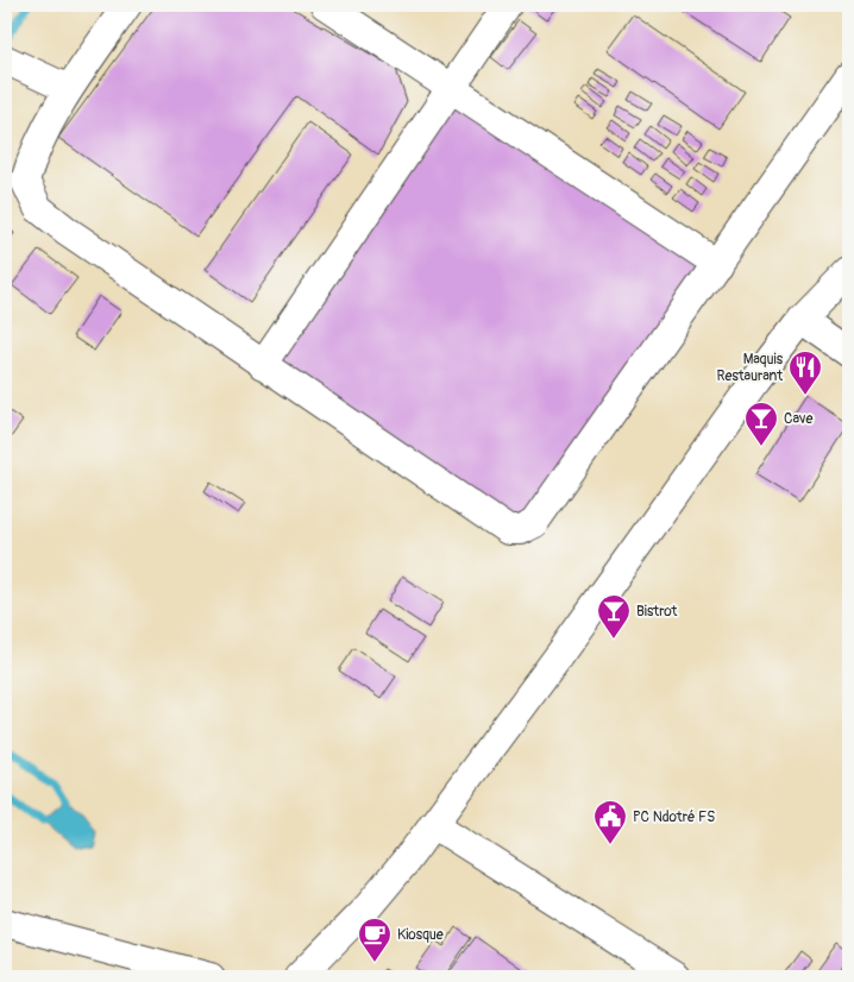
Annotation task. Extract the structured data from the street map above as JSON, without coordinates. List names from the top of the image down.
{
  "places": {
    "restaurant": ["Maquis Restaurant"],
    "bar": ["Cave", "Bistrot"],
    "public building": ["PC Ndotré FS"],
    "cafe": ["Kiosque"]
  }
}
